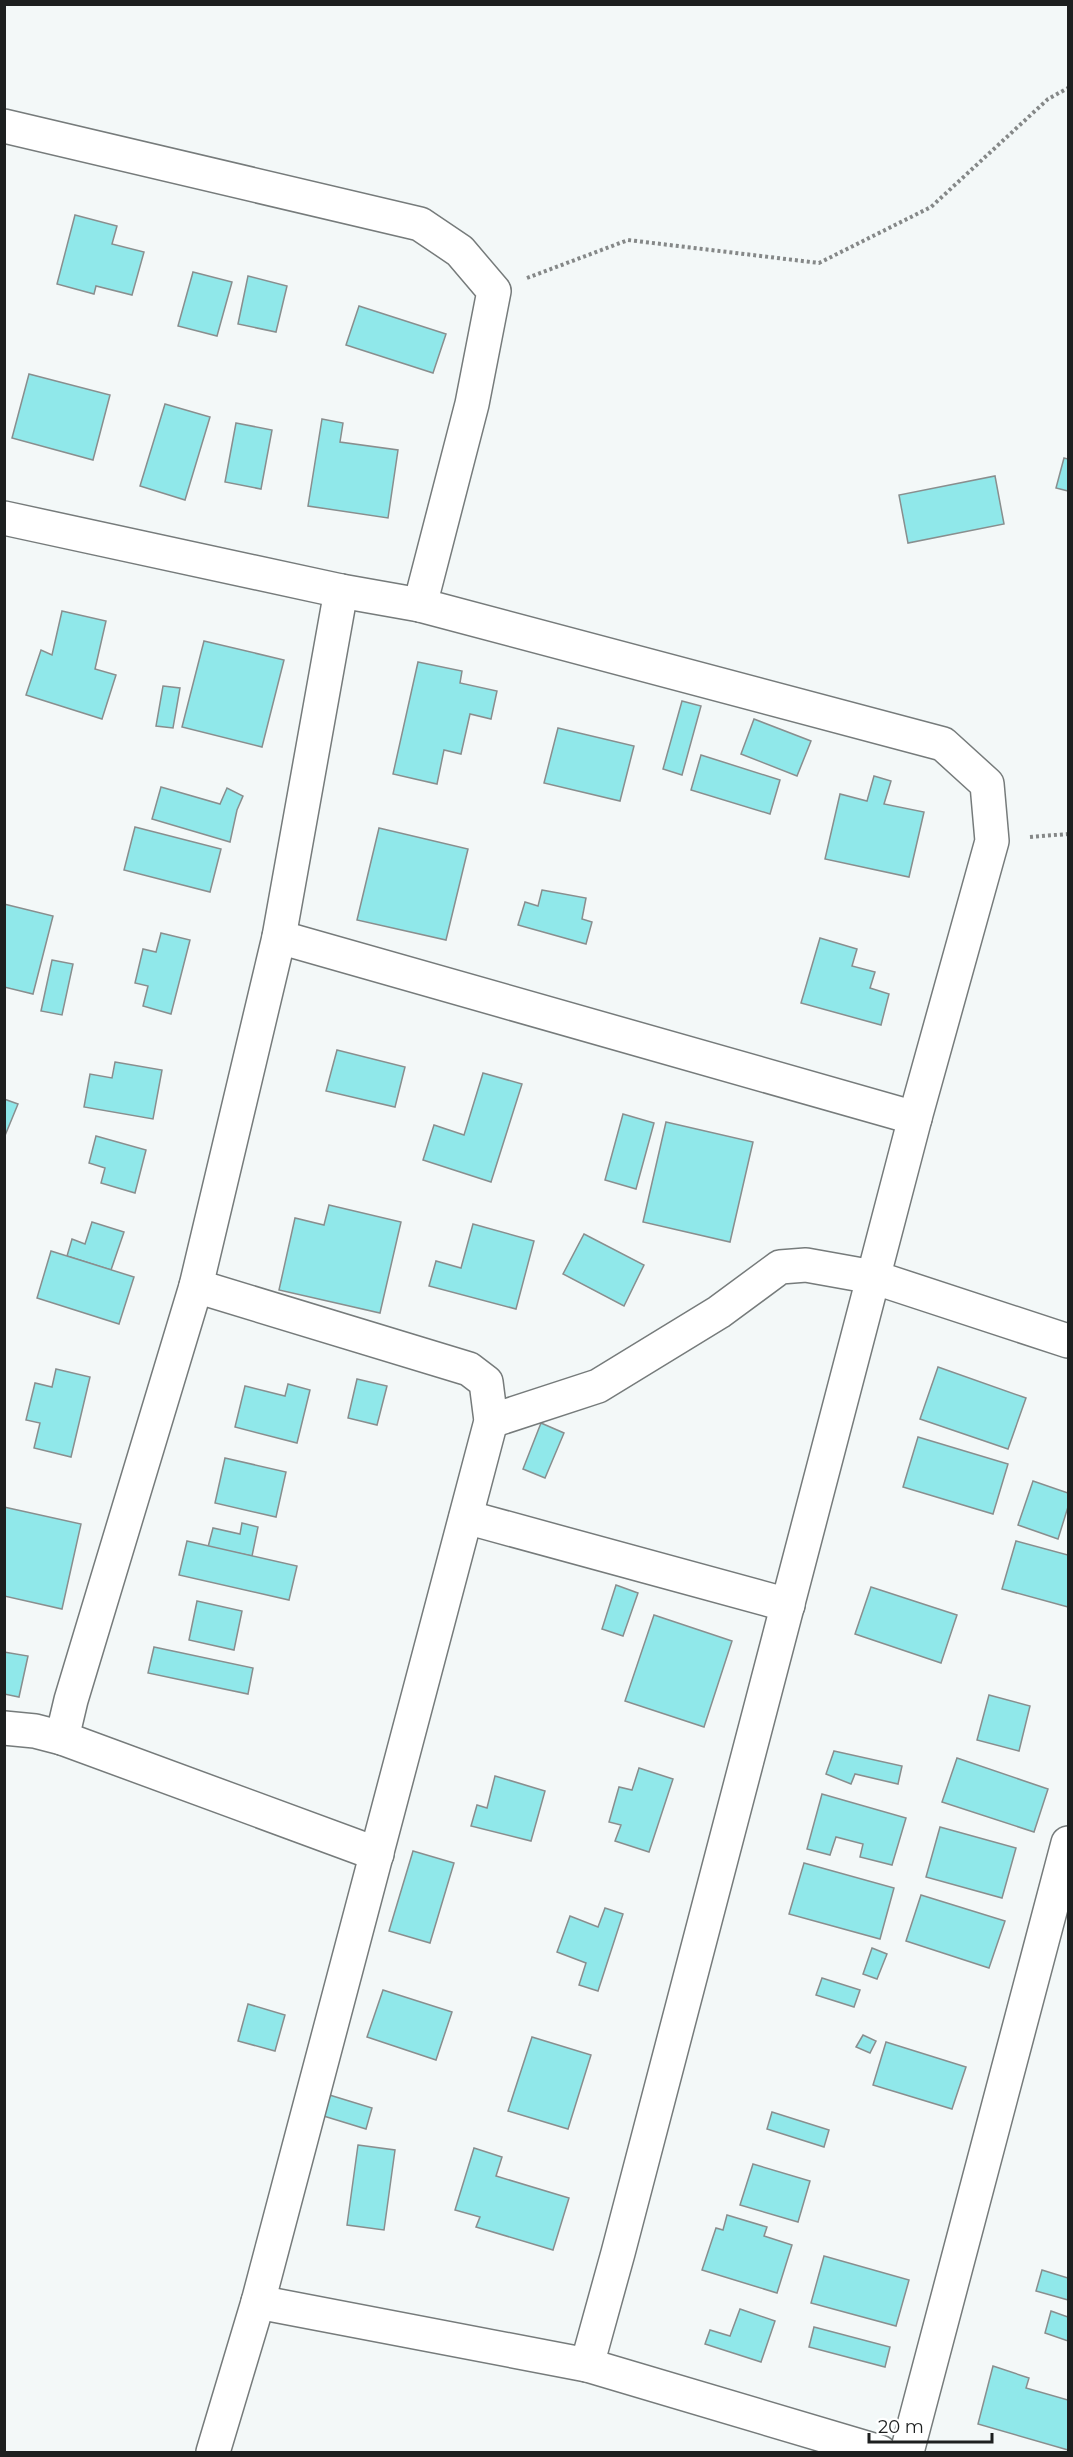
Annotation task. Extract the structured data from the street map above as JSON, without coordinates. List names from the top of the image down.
{
  "scale_bar": "20 m"
}
